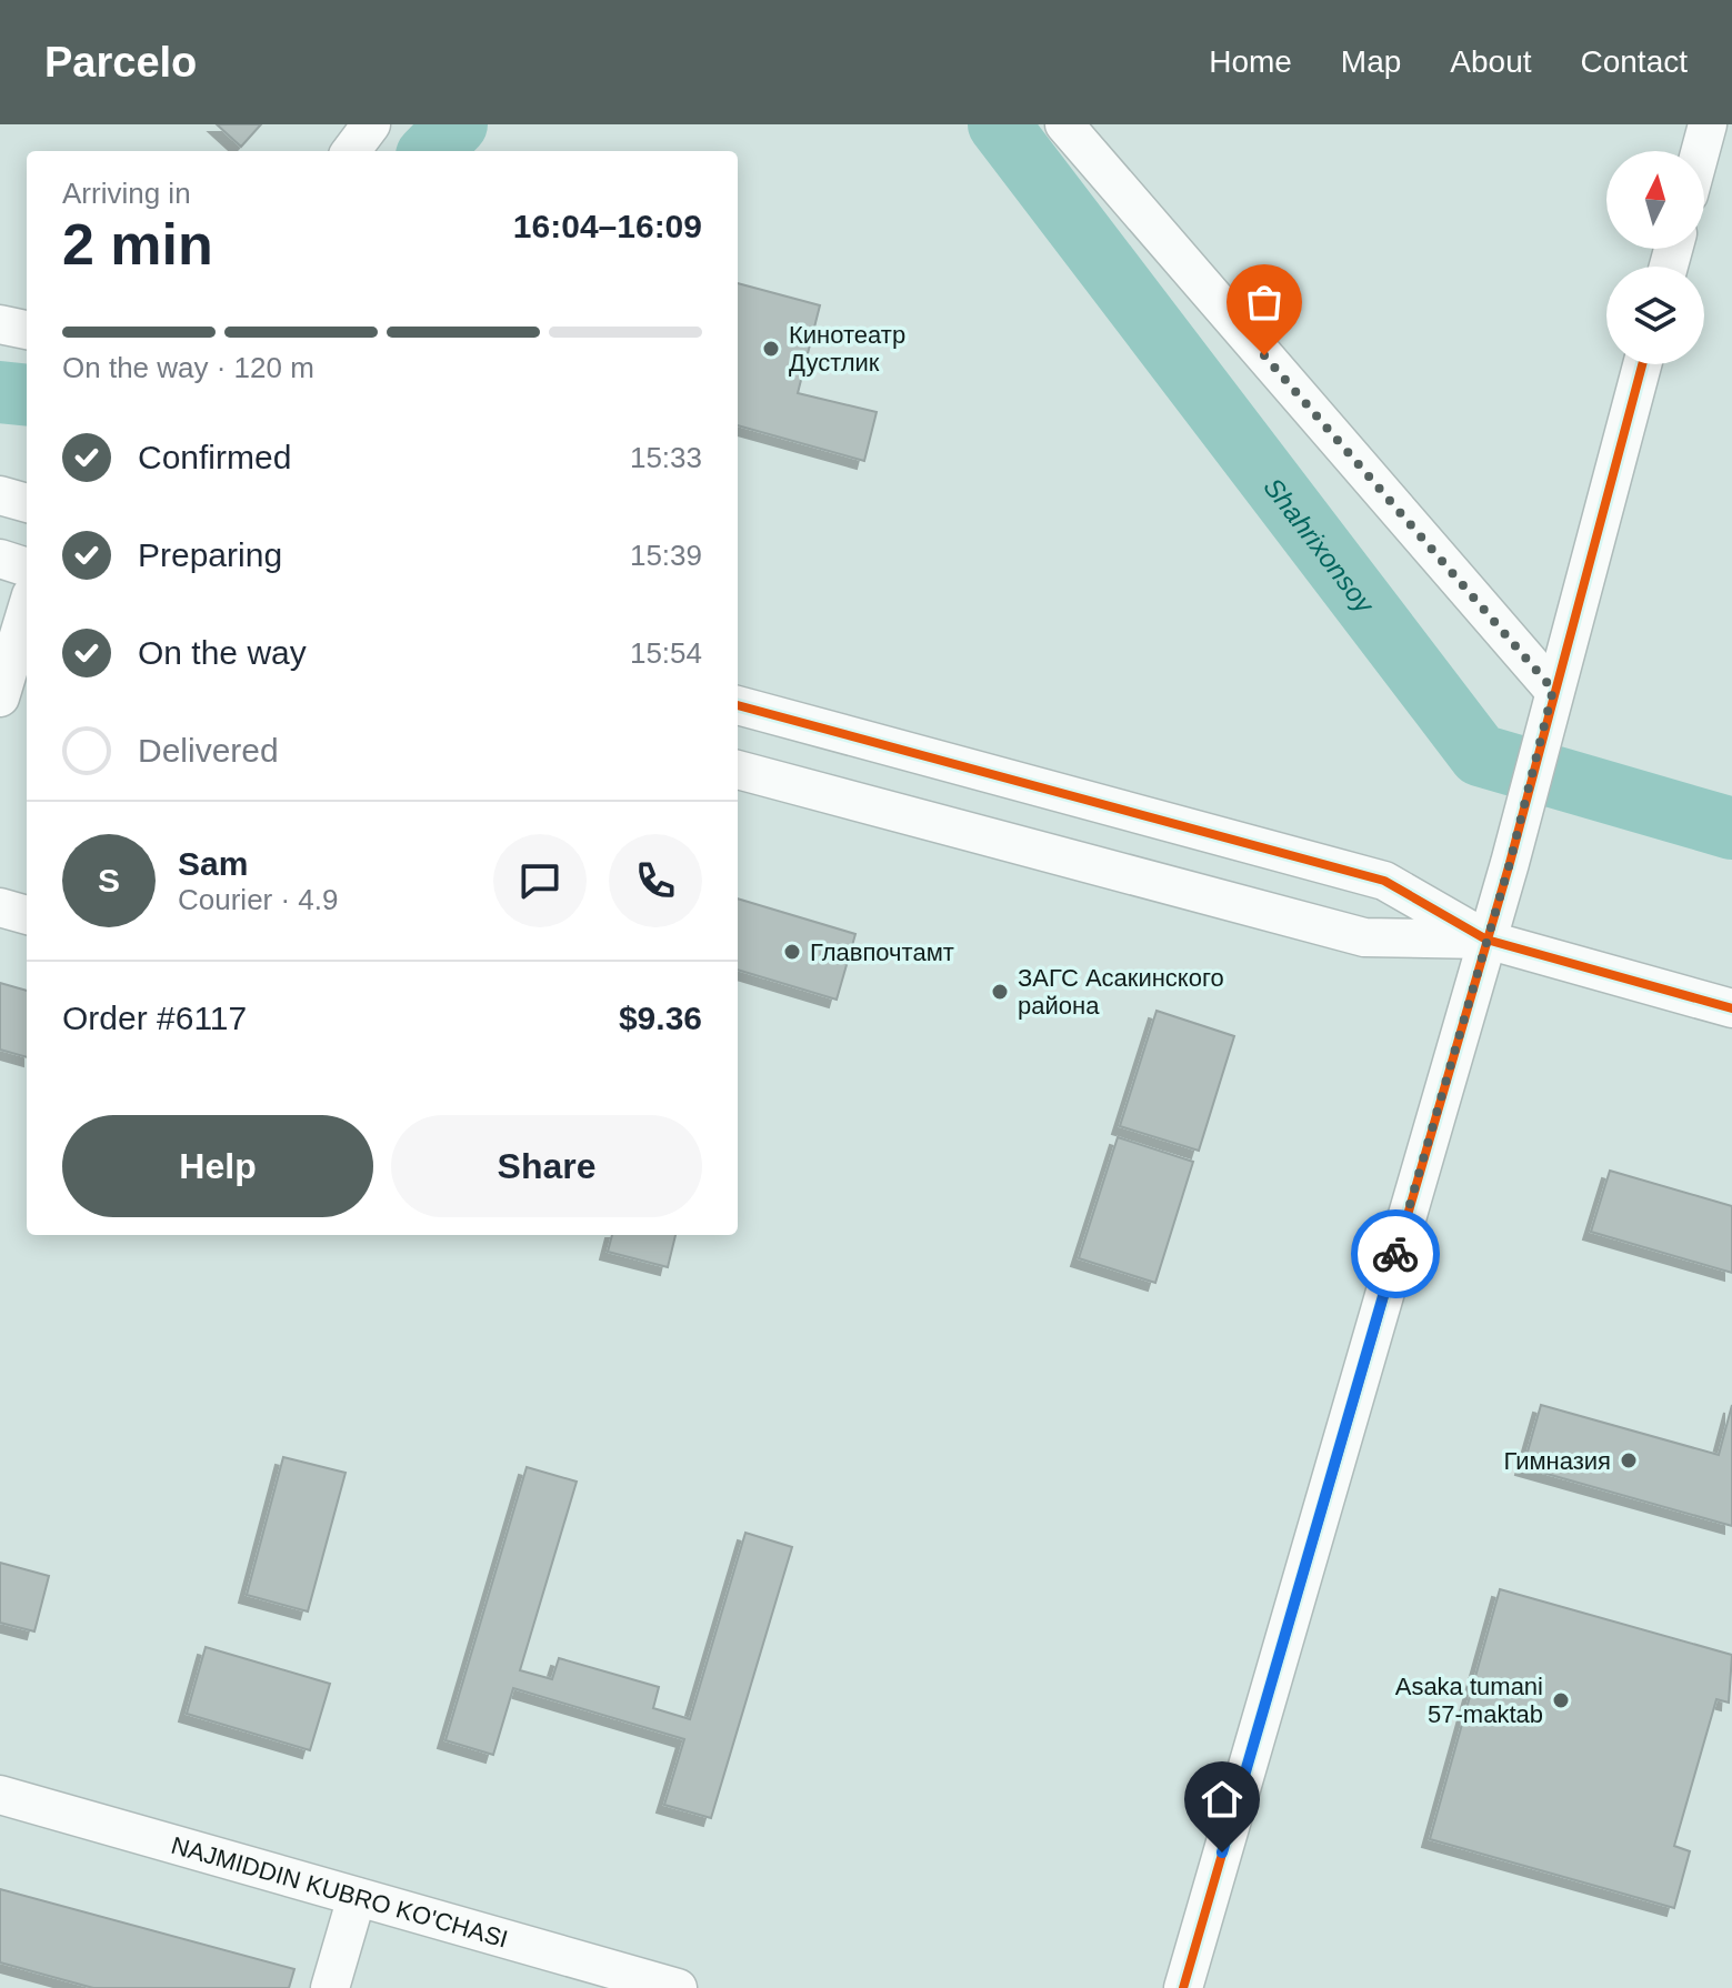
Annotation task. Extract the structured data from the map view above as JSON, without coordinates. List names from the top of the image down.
{
  "streets": {
    "street": ["NAJMIDDIN KUBRO KO'CHASI"]
  },
  "water": ["Shahrixonsoy"],
  "places": [
    "Кинотеатр Дустлик",
    "Главпочтамт",
    "ЗАГС Асакинского района",
    "Гимназия",
    "Asaka tumani 57-maktab"
  ],
  "north": "top",
  "page": {
    "header": "Parcelo",
    "nav": [
      "Home",
      "Map",
      "About",
      "Contact"
    ],
    "heading": ["2 min", "Arriving in", "16:04–16:09"],
    "panel": [
      "Sam",
      "Courier · 4.9",
      "Order #6117",
      "$9.36"
    ],
    "bar": "On the way · 120 m",
    "list": [
      ["Confirmed", "15:33"],
      ["Preparing", "15:39"],
      ["On the way", "15:54"],
      "Delivered"
    ],
    "round": "S",
    "buttons": ["Help", "Share"]
  }
}
